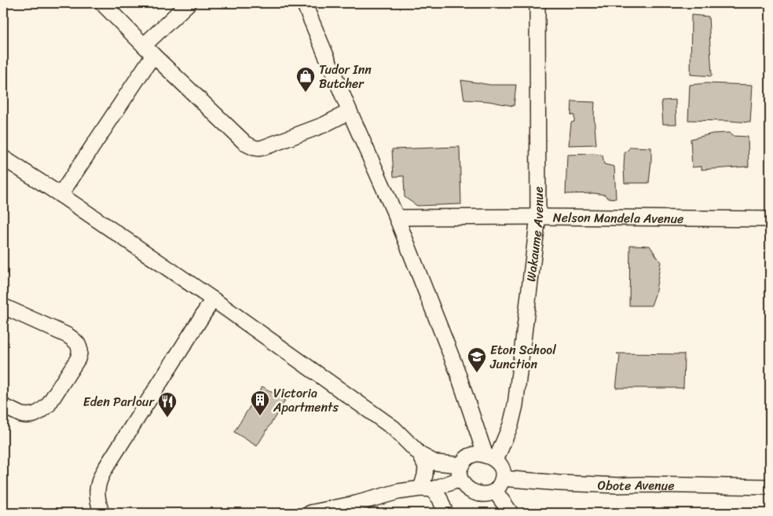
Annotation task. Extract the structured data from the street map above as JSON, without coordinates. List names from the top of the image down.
{
  "streets": {
    "street": ["Nelson Mandela Avenue", "Wakaume Avenue", "Obote Avenue"]
  },
  "crossings": [
    ["Nelson Mandela Avenue", "Wakaume Avenue"],
    ["Wakaume Avenue", "Obote Avenue"]
  ],
  "places": {
    "shop": ["Tudor Inn Butcher"],
    "school or university": ["Eton School Junction"],
    "building": ["Victoria Apartments"],
    "restaurant": ["Eden Parlour"]
  }
}
